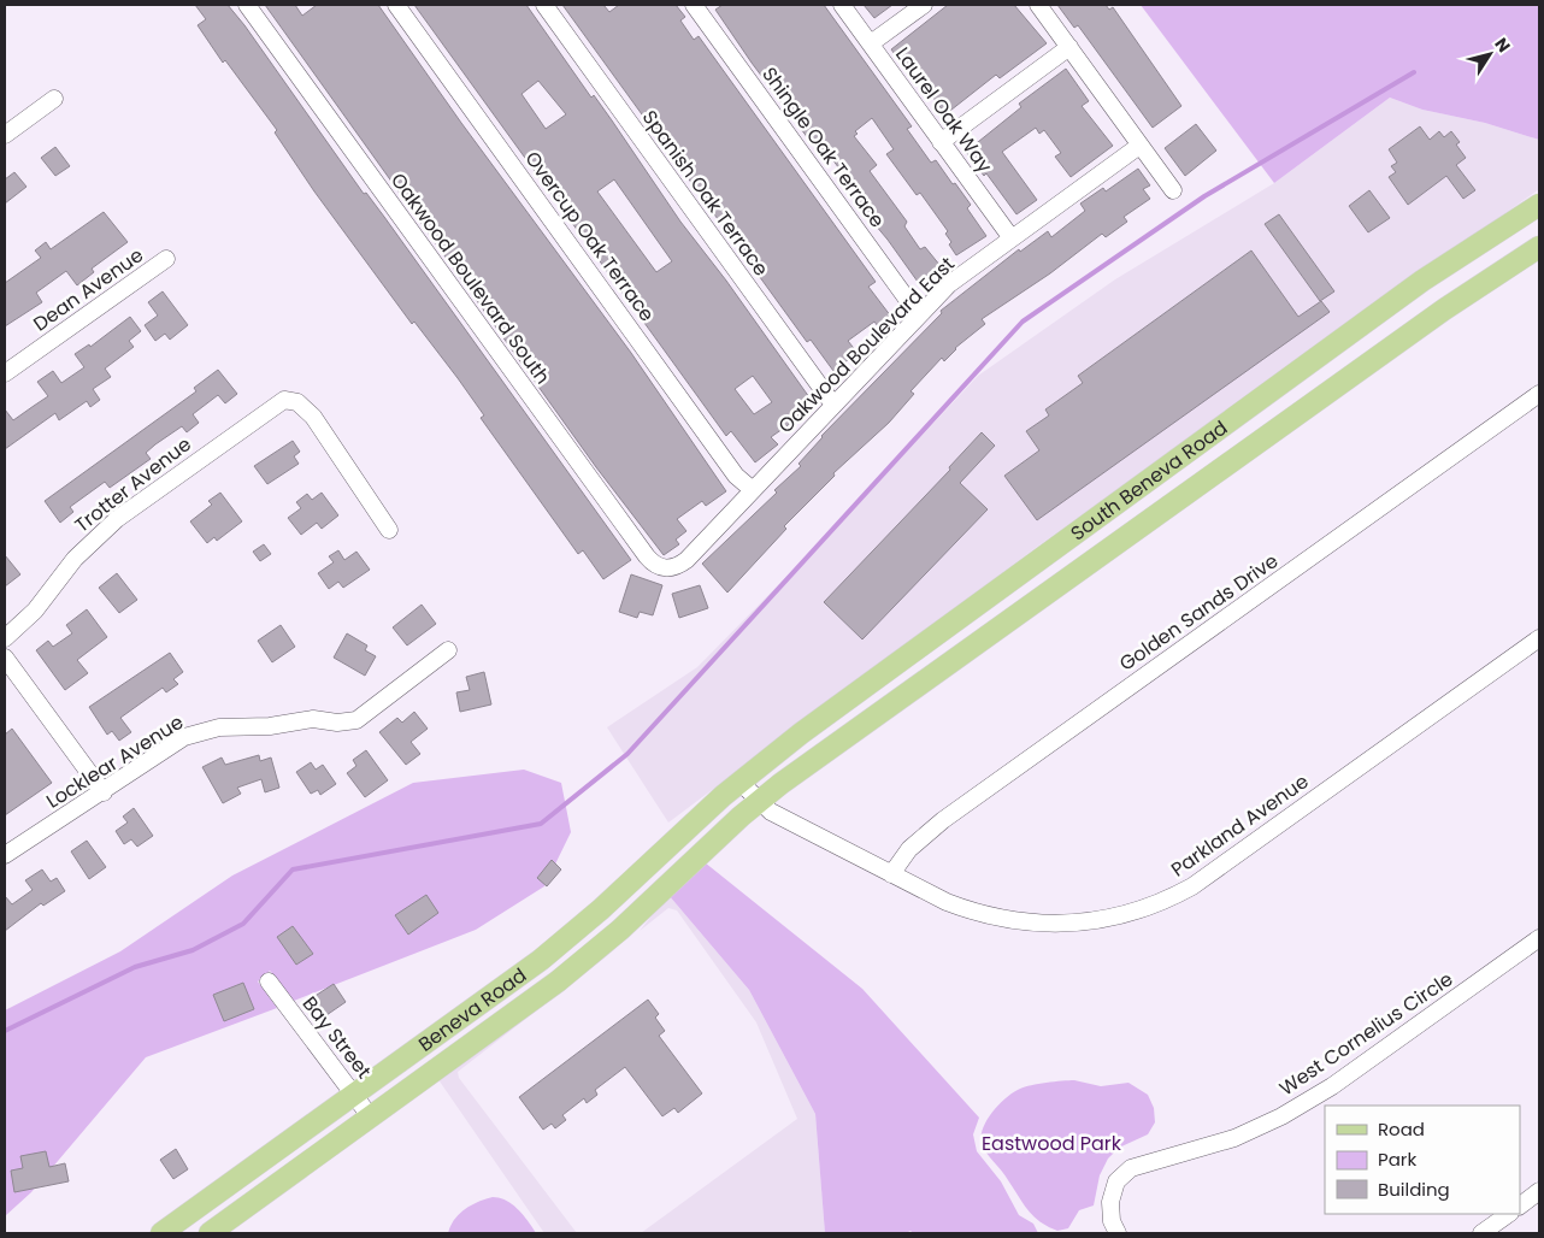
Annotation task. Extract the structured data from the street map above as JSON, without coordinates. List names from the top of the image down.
{
  "streets": {
    "main road": ["South Beneva Road", "Beneva Road"],
    "street": [
      "Laurel Oak Way",
      "Shingle Oak Terrace",
      "Spanish Oak Terrace",
      "Overcup Oak Terrace",
      "Oakwood Boulevard South",
      "Dean Avenue",
      "Oakwood Boulevard East",
      "Trotter Avenue",
      "Golden Sands Drive",
      "Locklear Avenue",
      "Parkland Avenue",
      "West Cornelius Circle",
      "Bay Street"
    ]
  },
  "crossings": [
    ["Laurel Oak Way", "Oakwood Boulevard East"],
    ["Shingle Oak Terrace", "Oakwood Boulevard East"],
    ["Spanish Oak Terrace", "Oakwood Boulevard East"],
    ["Overcup Oak Terrace", "Oakwood Boulevard East"],
    ["Oakwood Boulevard South", "Oakwood Boulevard East"],
    ["South Beneva Road", "Beneva Road"],
    ["Golden Sands Drive", "Parkland Avenue"],
    ["Parkland Avenue", "Beneva Road"],
    ["Beneva Road", "Bay Street"]
  ],
  "parks": ["Eastwood Park"],
  "legend": ["Road", "Park", "Building"],
  "north": "top right"
}
